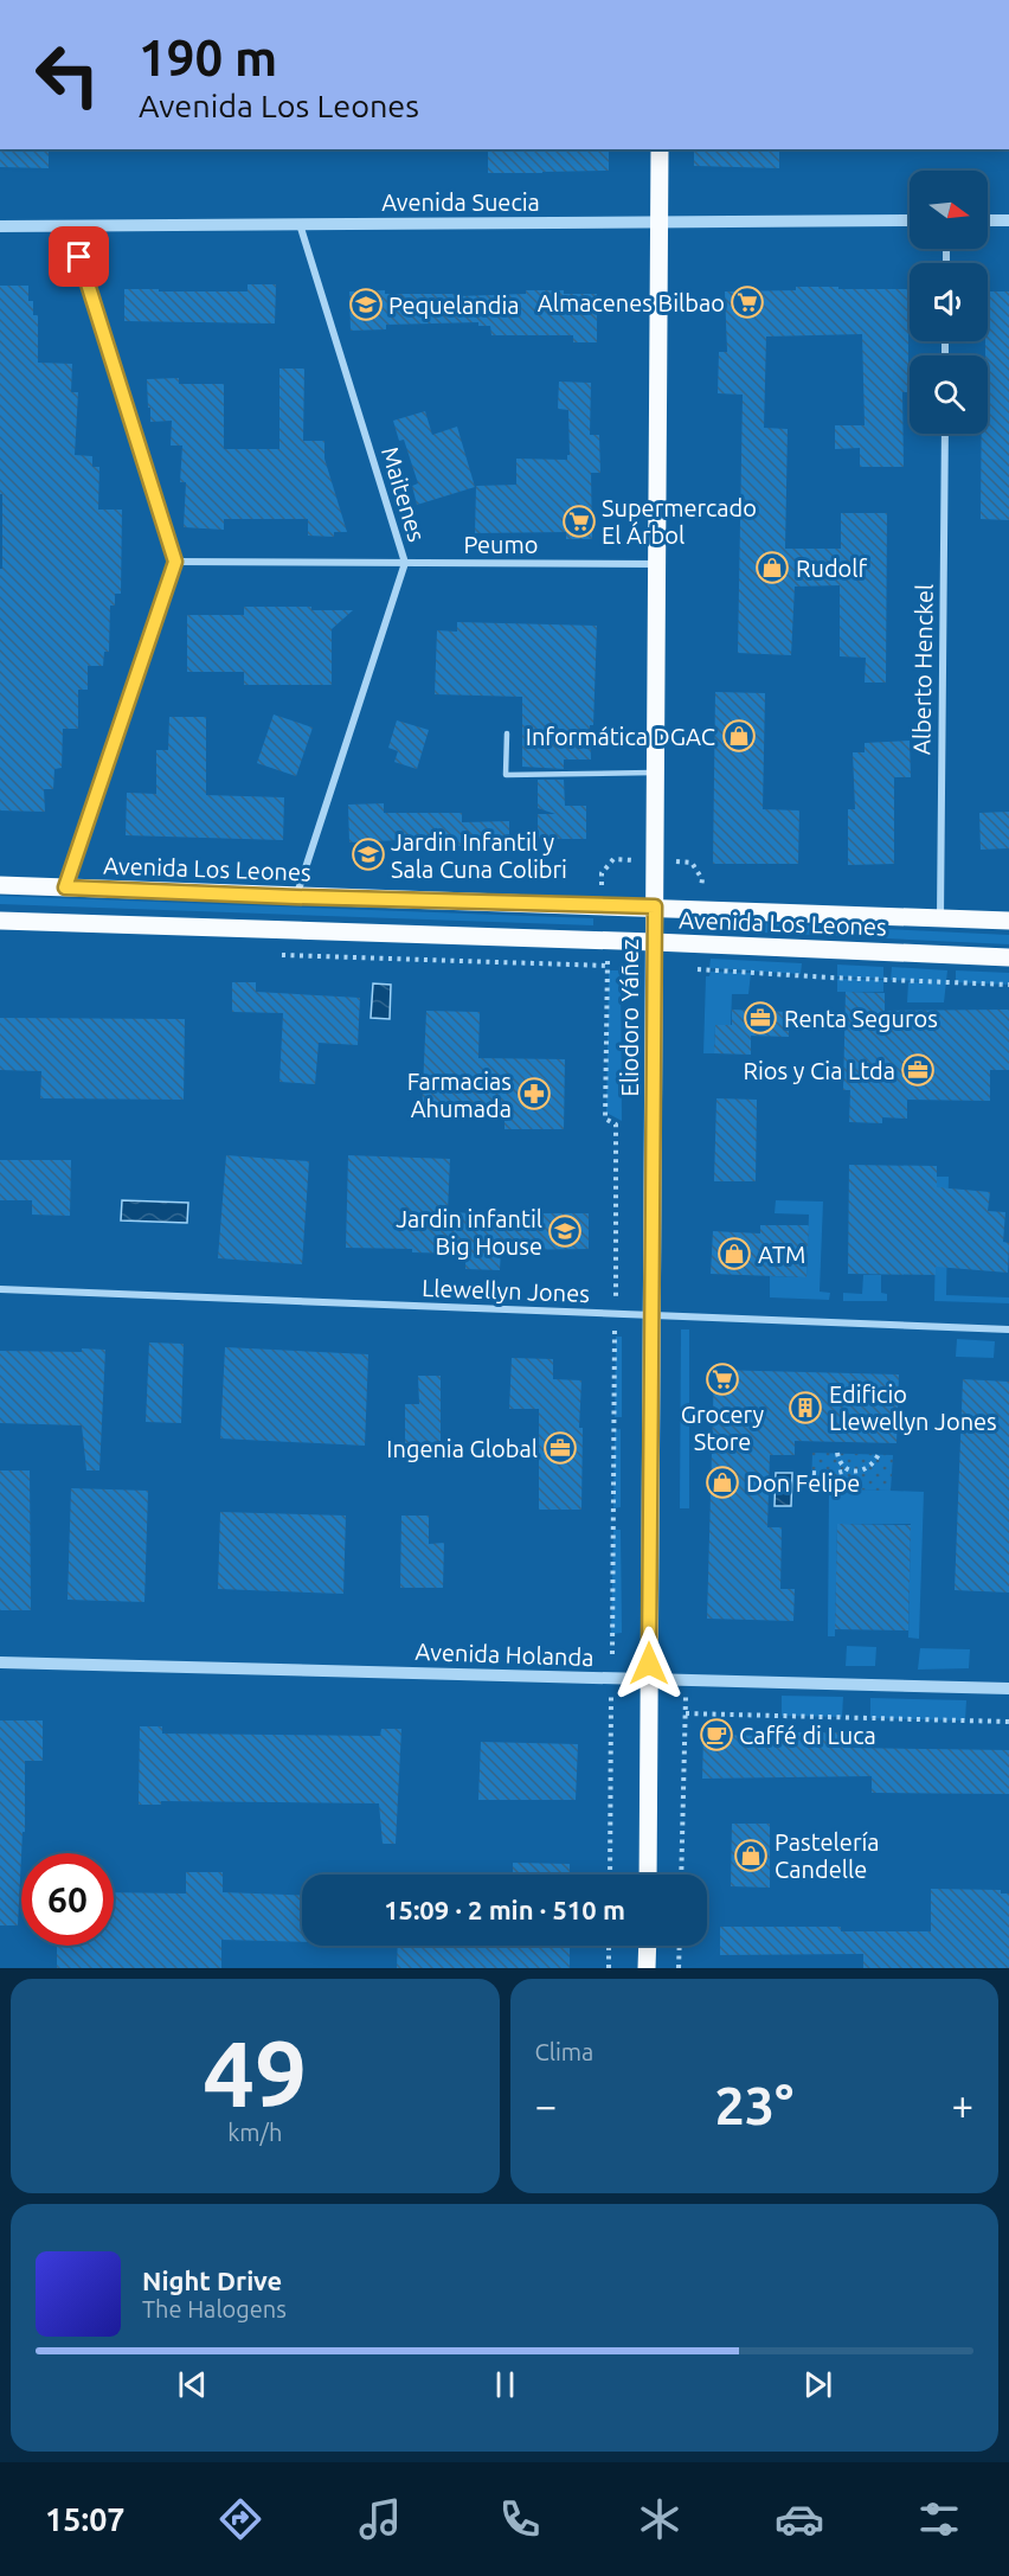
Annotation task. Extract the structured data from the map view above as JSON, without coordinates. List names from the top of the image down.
{
  "streets": {
    "main road": ["Avenida Los Leones", "Eliodoro Yáñez"],
    "street": [
      "Avenida Suecia",
      "Maitenes",
      "Peumo",
      "Alberto Henckel",
      "Llewellyn Jones",
      "Avenida Holanda"
    ]
  },
  "crossings": [
    ["Avenida Suecia", "Maitenes"],
    ["Avenida Suecia", "Eliodoro Yáñez"],
    ["Maitenes", "Peumo"],
    ["Maitenes", "Avenida Los Leones"],
    ["Peumo", "Eliodoro Yáñez"],
    ["Alberto Henckel", "Avenida Los Leones"],
    ["Avenida Los Leones", "Eliodoro Yáñez"],
    ["Eliodoro Yáñez", "Llewellyn Jones"],
    ["Eliodoro Yáñez", "Avenida Holanda"]
  ],
  "places": {
    "supermarket": ["Almacenes Bilbao", "Supermercado El Árbol", "Grocery Store"],
    "school or university": ["Pequelandia", "Jardin Infantil y Sala Cuna Colibri", "Jardin infantil Big House"],
    "shop": [
      "Rudolf",
      "Informática DGAC",
      "ATM",
      "Don Felipe",
      "Pastelería Candelle"
    ],
    "office": ["Renta Seguros", "Rios y Cia Ltda", "Ingenia Global"],
    "pharmacy": ["Farmacias Ahumada"],
    "building": ["Edificio Llewellyn Jones"],
    "cafe": ["Caffé di Luca"]
  },
  "north": "right",
  "page": {
    "turn": ["190 m", "Avenida Los Leones"],
    "limit": "60",
    "trip": "15:09 · 2 min · 510 m",
    "tile": [
      ["49", "km/h"],
      "Clima"
    ],
    "heat": ["−", "23°", "+"],
    "song": ["Night Drive", "The Halogens"],
    "tabs": "15:07"
  }
}
